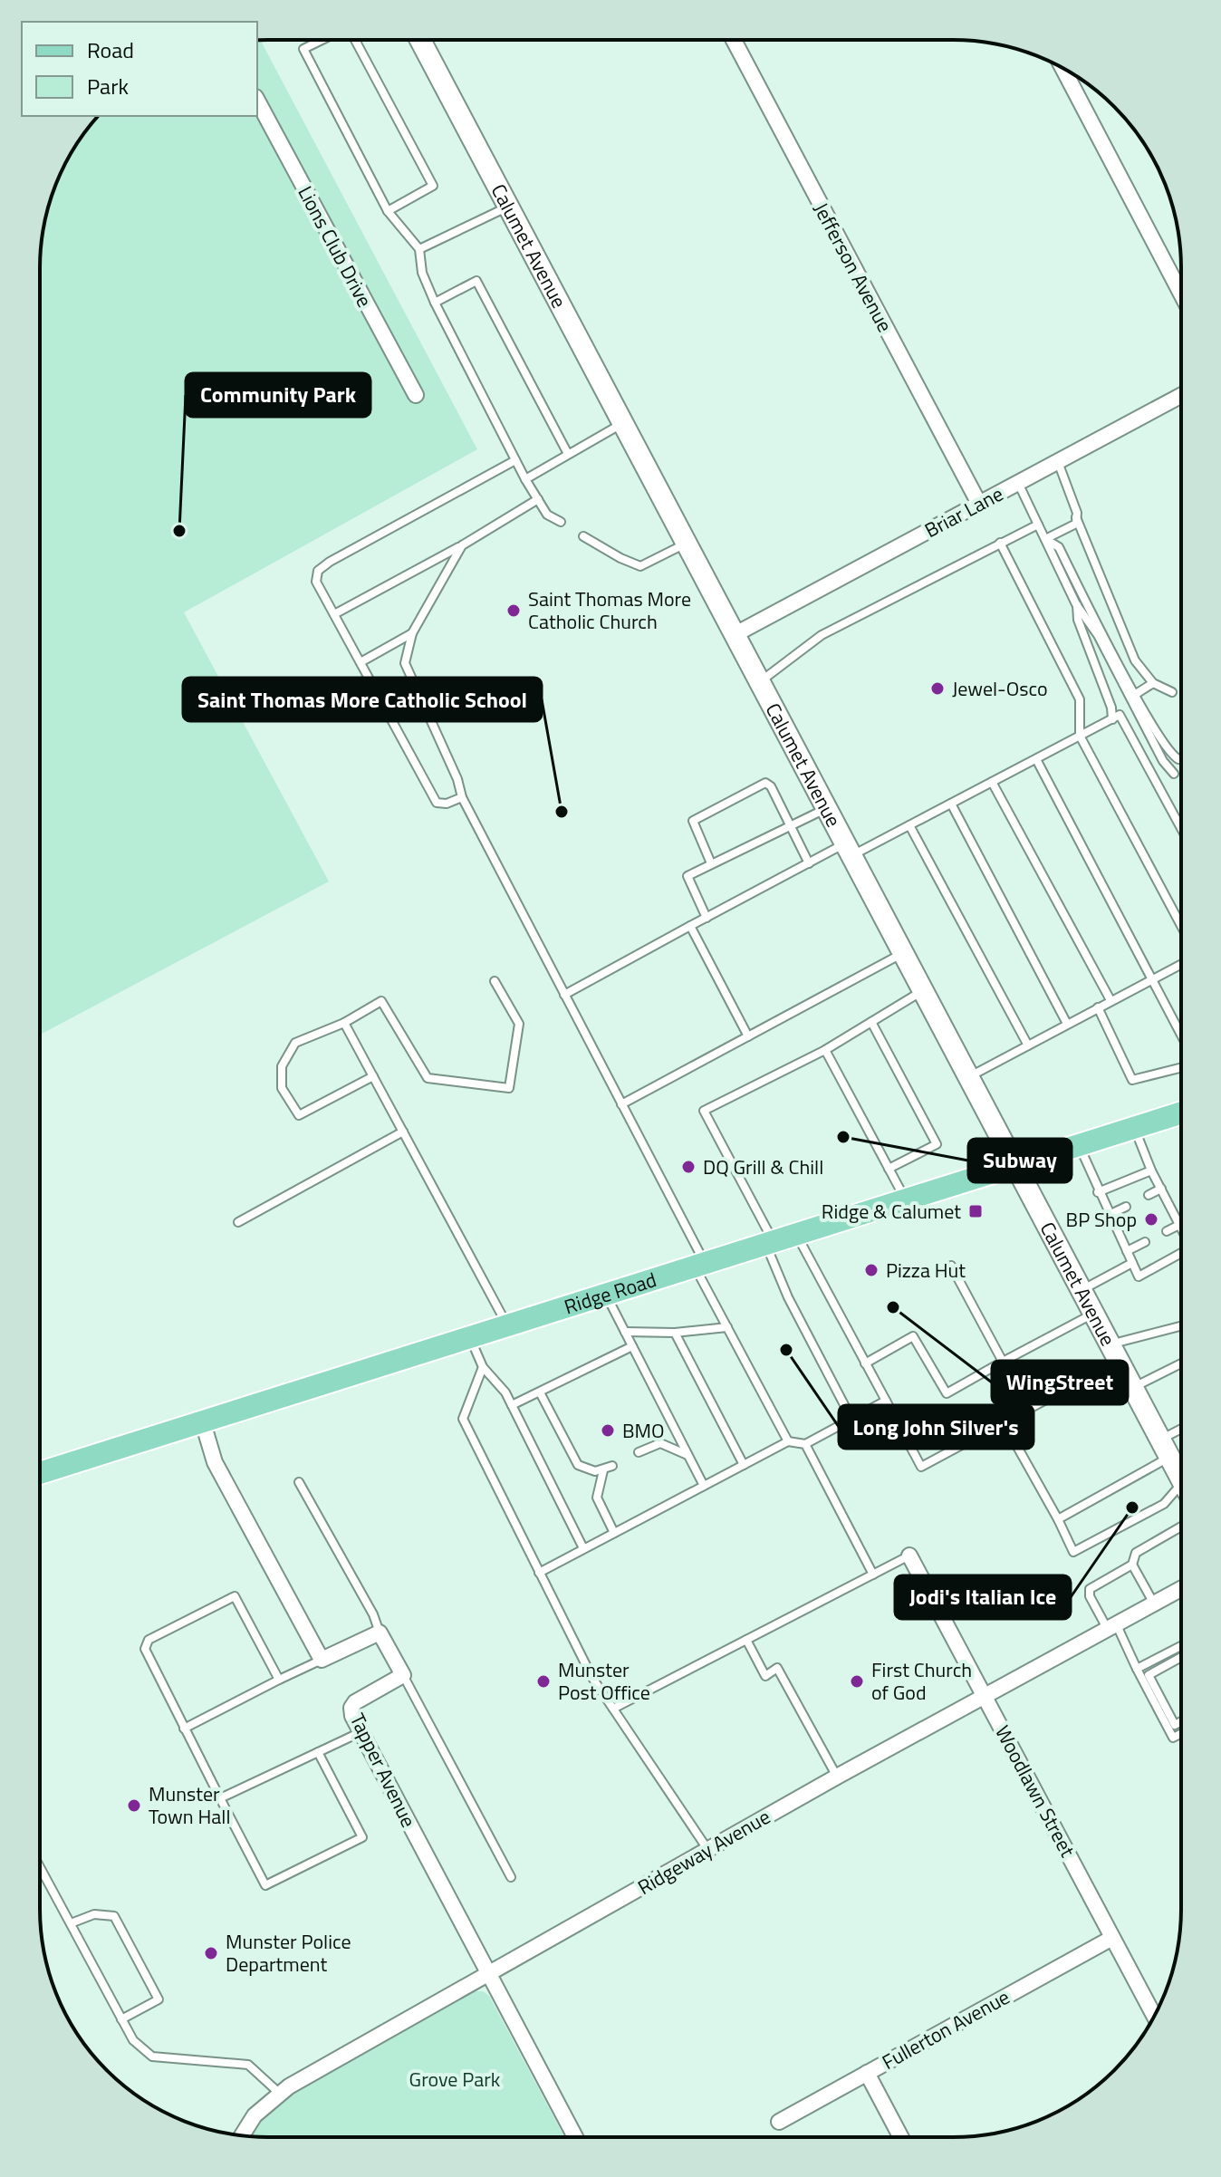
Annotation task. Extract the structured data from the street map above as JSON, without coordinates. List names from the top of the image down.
{
  "streets": {
    "main road": ["Calumet Avenue", "Ridge Road"],
    "street": [
      "Lions Club Drive",
      "Jefferson Avenue",
      "Briar Lane",
      "Tapper Avenue",
      "Woodlawn Street",
      "Ridgeway Avenue",
      "Fullerton Avenue"
    ]
  },
  "crossings": [
    ["Calumet Avenue", "Briar Lane"],
    ["Calumet Avenue", "Ridge Road"],
    ["Jefferson Avenue", "Briar Lane"],
    ["Tapper Avenue", "Ridgeway Avenue"],
    ["Woodlawn Street", "Ridgeway Avenue"],
    ["Woodlawn Street", "Fullerton Avenue"]
  ],
  "parks": ["Grove Park"],
  "places": {
    "other": [
      "Community Park",
      "Saint Thomas More Catholic Church",
      "Jewel-Osco",
      "Saint Thomas More Catholic School",
      "Subway",
      "DQ Grill & Chill",
      "BP Shop",
      "Pizza Hut",
      "WingStreet",
      "Long John Silver's",
      "BMO",
      "Jodi's Italian Ice",
      "Munster Post Office",
      "First Church of God",
      "Munster Town Hall",
      "Munster Police Department"
    ],
    "transit": ["Ridge & Calumet"]
  },
  "legend": ["Road", "Park"]
}
